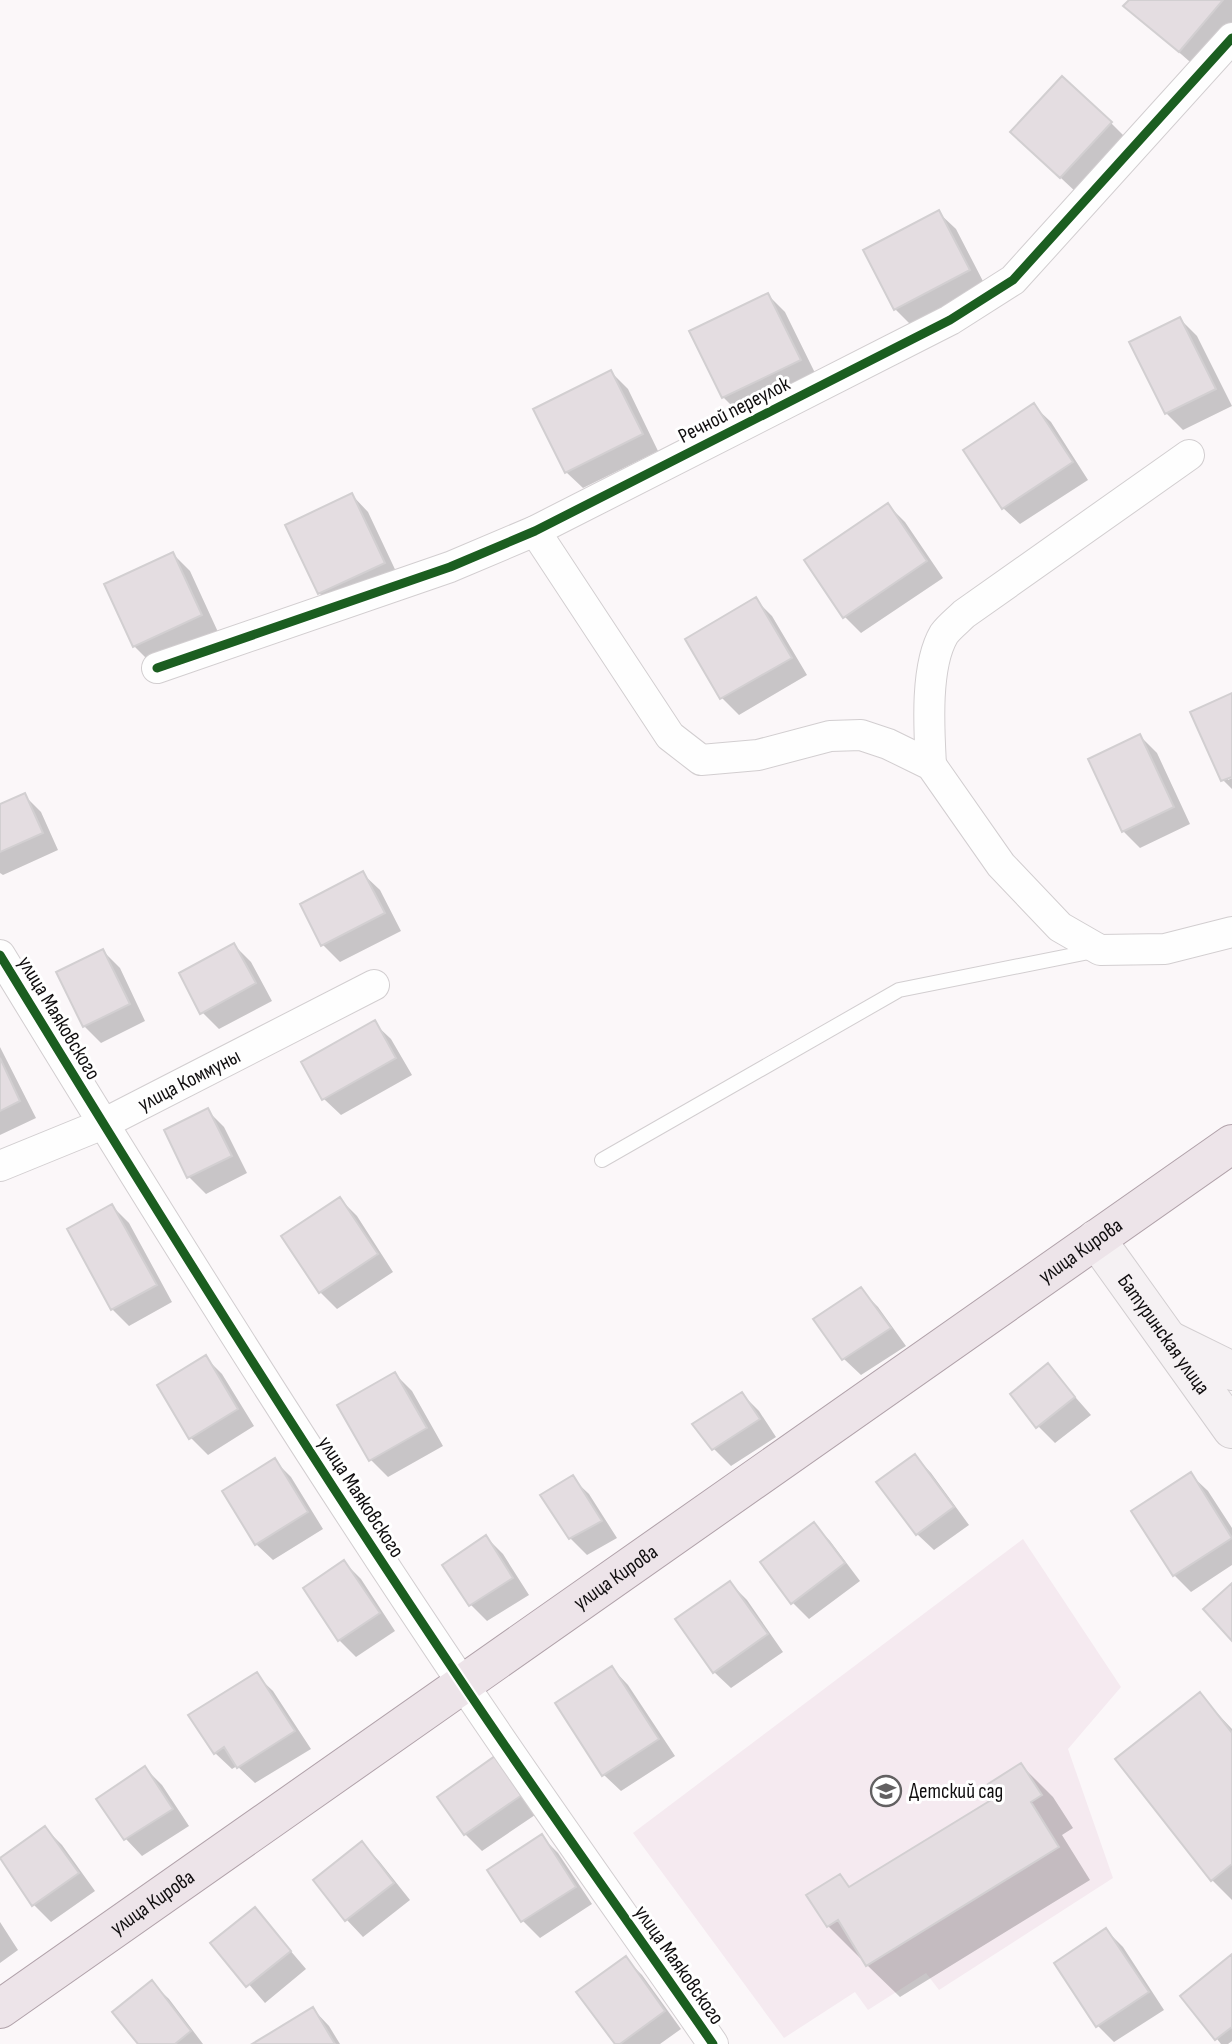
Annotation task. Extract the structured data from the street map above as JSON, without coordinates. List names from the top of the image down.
{
  "streets": {
    "main road": ["улица Кирова", "Батуринская улица"],
    "street": ["Речной переулок", "улица Маяковского", "улица Коммуны"]
  },
  "crossings": [
    ["улица Маяковского", "улица Коммуны"],
    ["улица Маяковского", "улица Кирова"],
    ["улица Кирова", "Батуринская улица"]
  ],
  "places": {
    "school or university": ["Детский сад"]
  }
}
